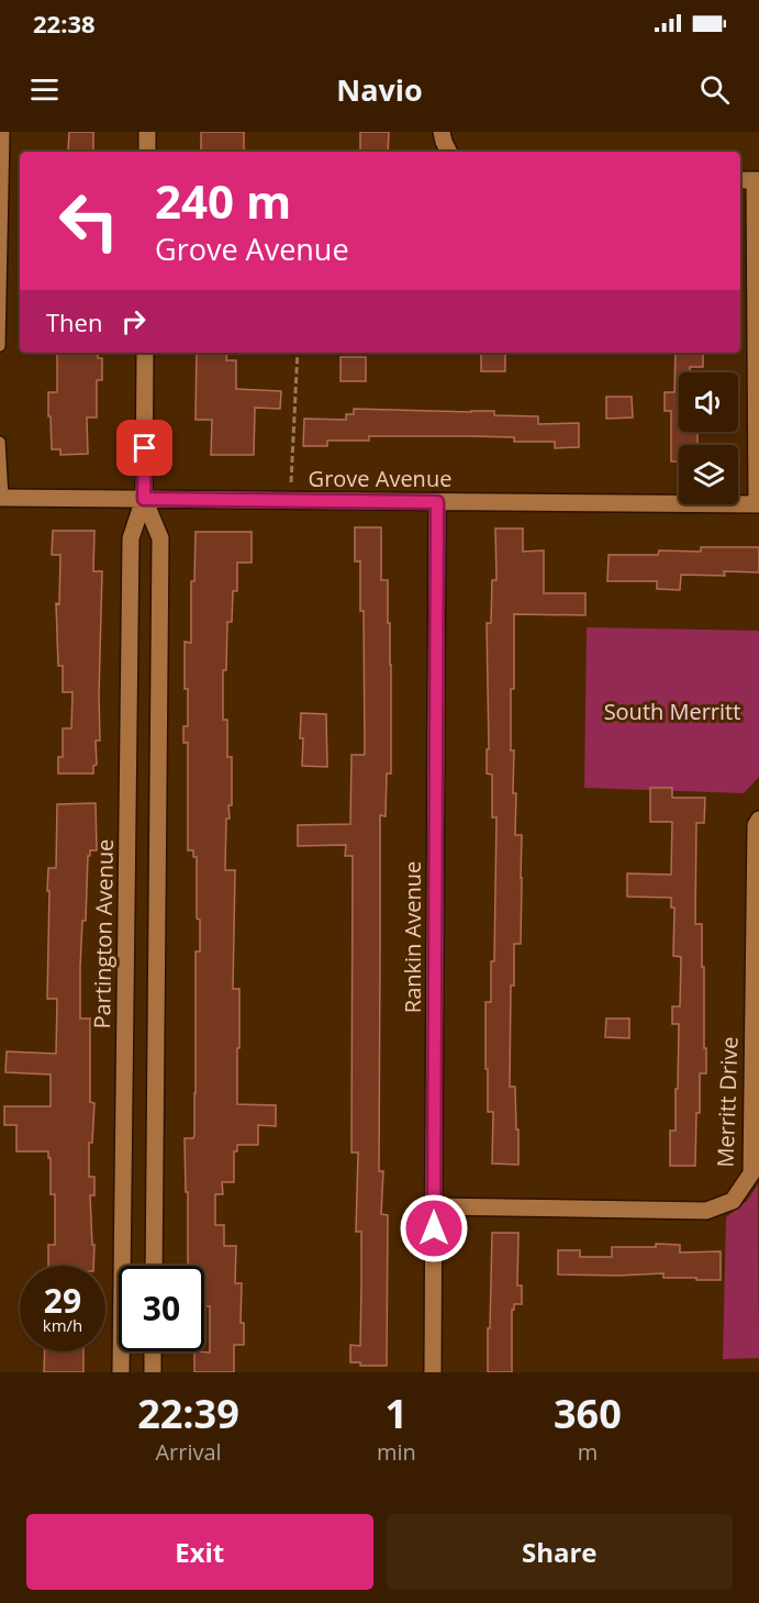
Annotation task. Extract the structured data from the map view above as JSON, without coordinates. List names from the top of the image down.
{
  "streets": {
    "street": [
      "Grove Avenue",
      "Partington Avenue",
      "Rankin Avenue",
      "Merritt Drive"
    ]
  },
  "crossings": [
    ["Grove Avenue", "Partington Avenue"],
    ["Grove Avenue", "Rankin Avenue"],
    ["Rankin Avenue", "Merritt Drive"]
  ],
  "parks": ["South Merritt"],
  "page": {
    "status": "22:38",
    "header": "Navio",
    "turn": ["240 m", "Grove Avenue"],
    "then": "Then",
    "speed": "29 km/h",
    "limit": "30",
    "eta": [
      "22:39",
      "Arrival",
      "1",
      "min",
      "360",
      "m"
    ],
    "buttons": ["Exit", "Share"]
  }
}
